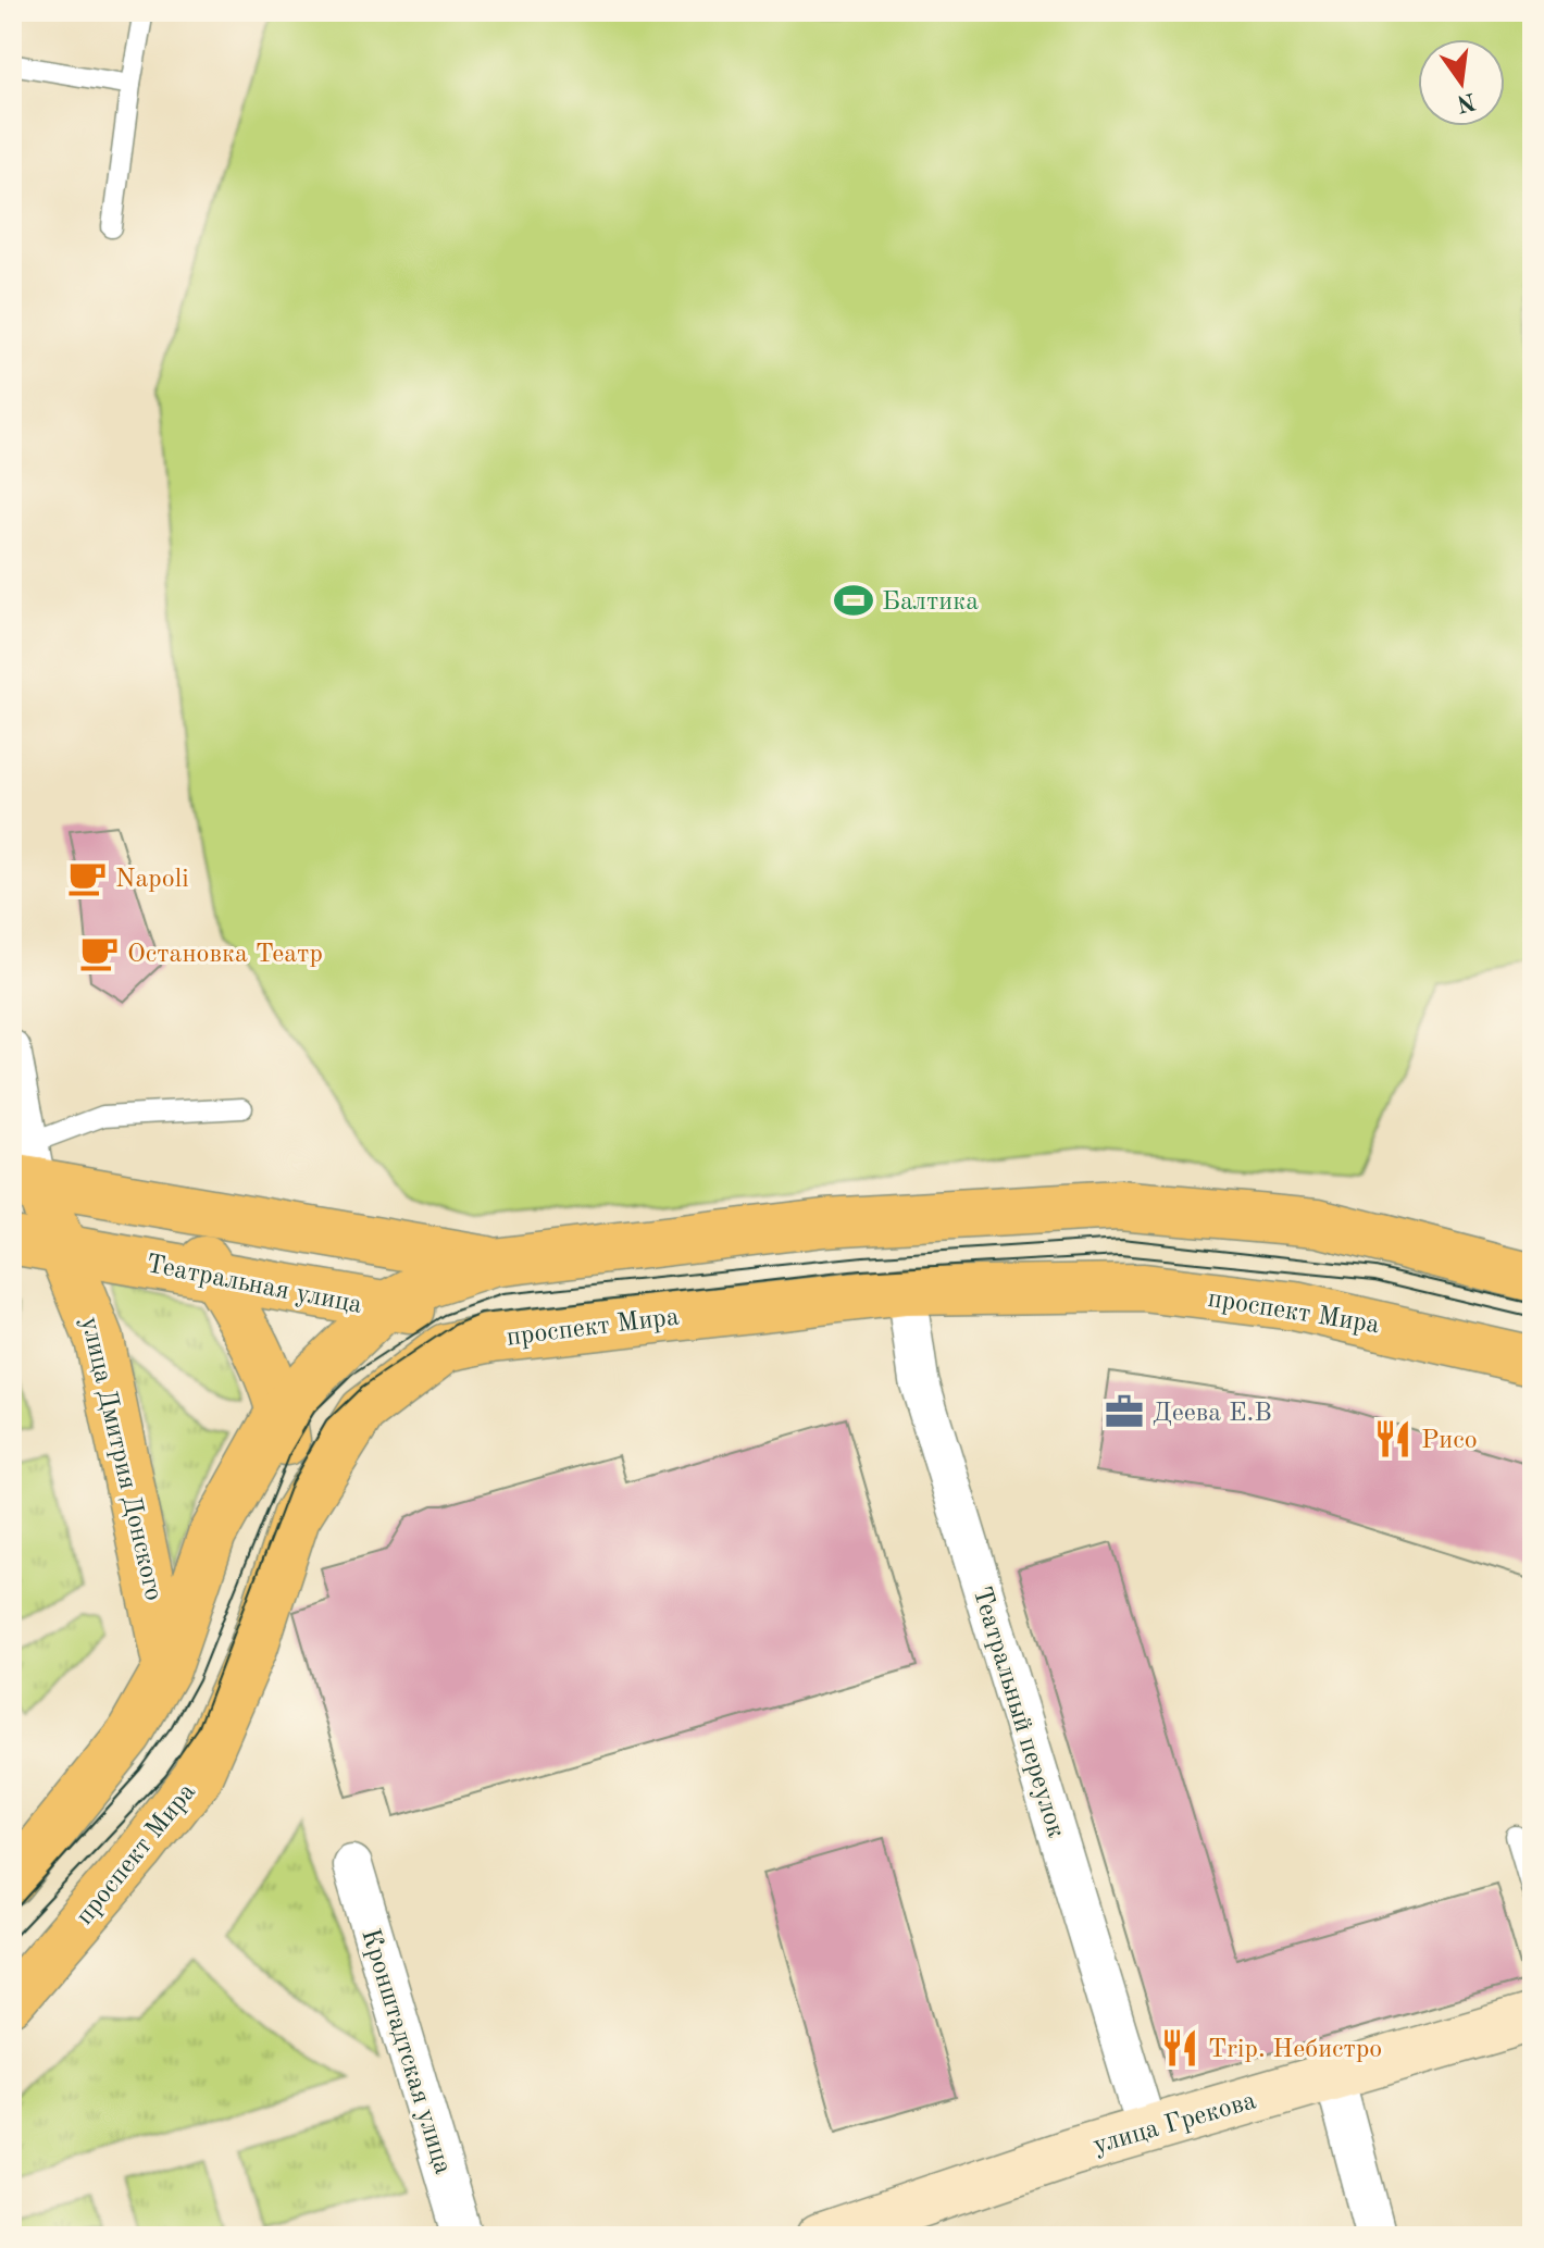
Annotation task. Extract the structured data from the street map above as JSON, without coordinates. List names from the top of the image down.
{
  "streets": {
    "main road": ["Театральная улица", "проспект Мира", "улица Дмитрия Донского"],
    "street": ["Театральный переулок", "Кронштадтская улица", "улица Грекова"]
  },
  "crossings": [
    ["Театральная улица", "проспект Мира"],
    ["Театральная улица", "улица Дмитрия Донского"],
    ["проспект Мира", "Театральный переулок"],
    ["Театральный переулок", "улица Грекова"]
  ],
  "places": {
    "sports": ["Балтика"],
    "cafe": ["Napoli", "Остановка Театр"],
    "office": ["Деева Е.В"],
    "restaurant": ["Рисо", "Trip. Небистро"]
  },
  "north": "bottom"
}
